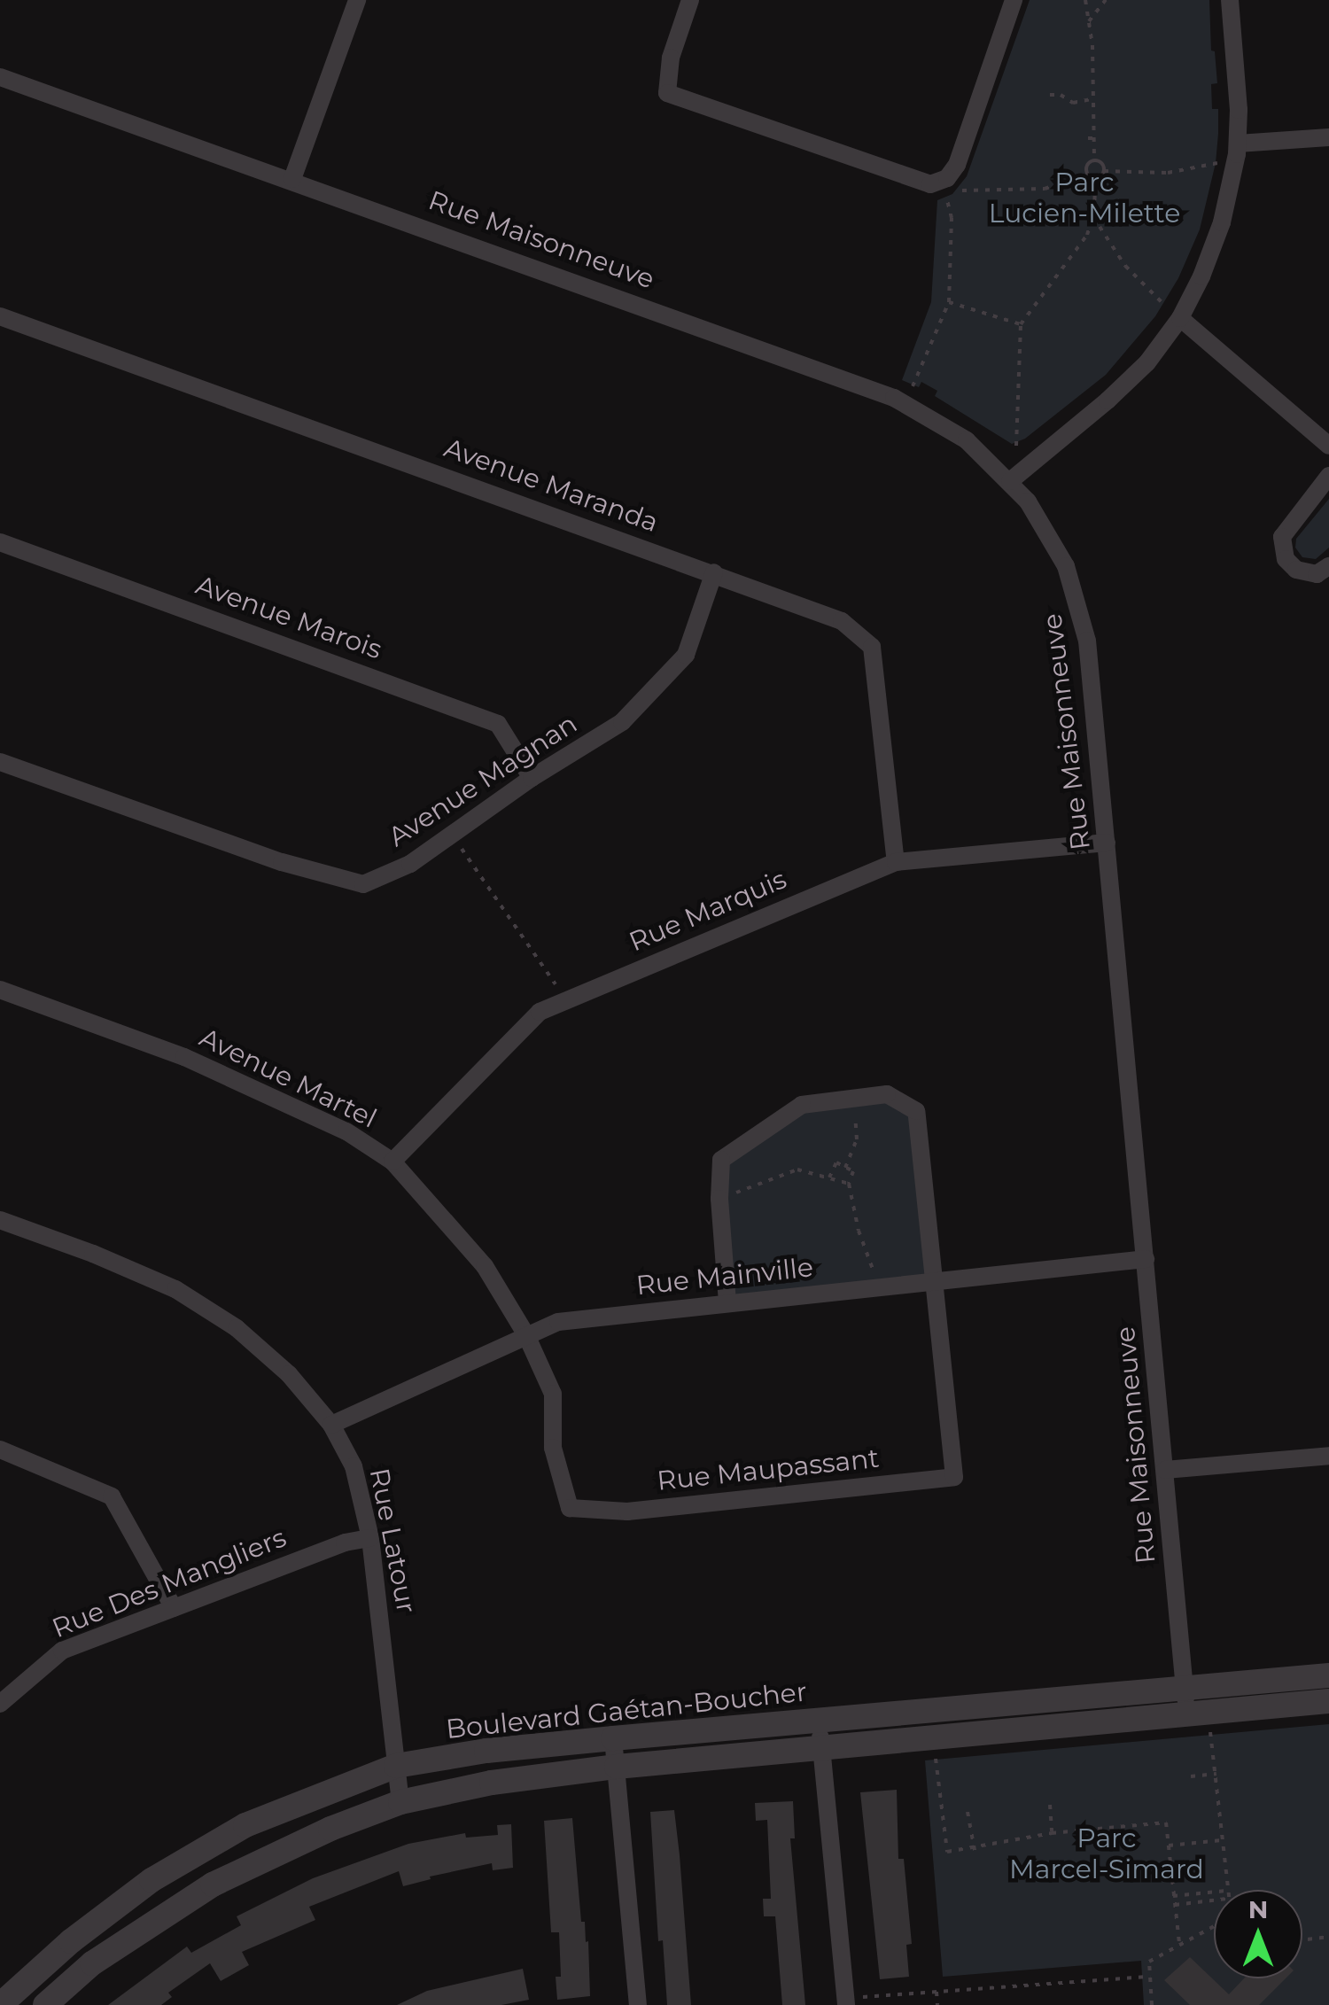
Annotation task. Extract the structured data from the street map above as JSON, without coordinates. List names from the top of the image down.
{
  "streets": {
    "street": [
      "Rue Maisonneuve",
      "Avenue Maranda",
      "Avenue Marois",
      "Avenue Magnan",
      "Rue Marquis",
      "Avenue Martel",
      "Rue Mainville",
      "Rue Maupassant",
      "Rue Latour",
      "Rue Des Mangliers",
      "Boulevard Gaétan-Boucher"
    ]
  },
  "crossings": [
    ["Rue Maisonneuve", "Rue Marquis"],
    ["Rue Maisonneuve", "Rue Mainville"],
    ["Rue Maisonneuve", "Boulevard Gaétan-Boucher"],
    ["Avenue Maranda", "Avenue Magnan"],
    ["Avenue Maranda", "Rue Marquis"],
    ["Avenue Marois", "Avenue Magnan"],
    ["Rue Marquis", "Avenue Martel"],
    ["Avenue Martel", "Rue Mainville"],
    ["Avenue Martel", "Rue Maupassant"],
    ["Rue Mainville", "Rue Maupassant"],
    ["Rue Mainville", "Rue Latour"],
    ["Rue Latour", "Rue Des Mangliers"],
    ["Rue Latour", "Boulevard Gaétan-Boucher"]
  ],
  "parks": ["Parc Lucien-Milette", "Parc Marcel-Simard"],
  "north": "top"
}
